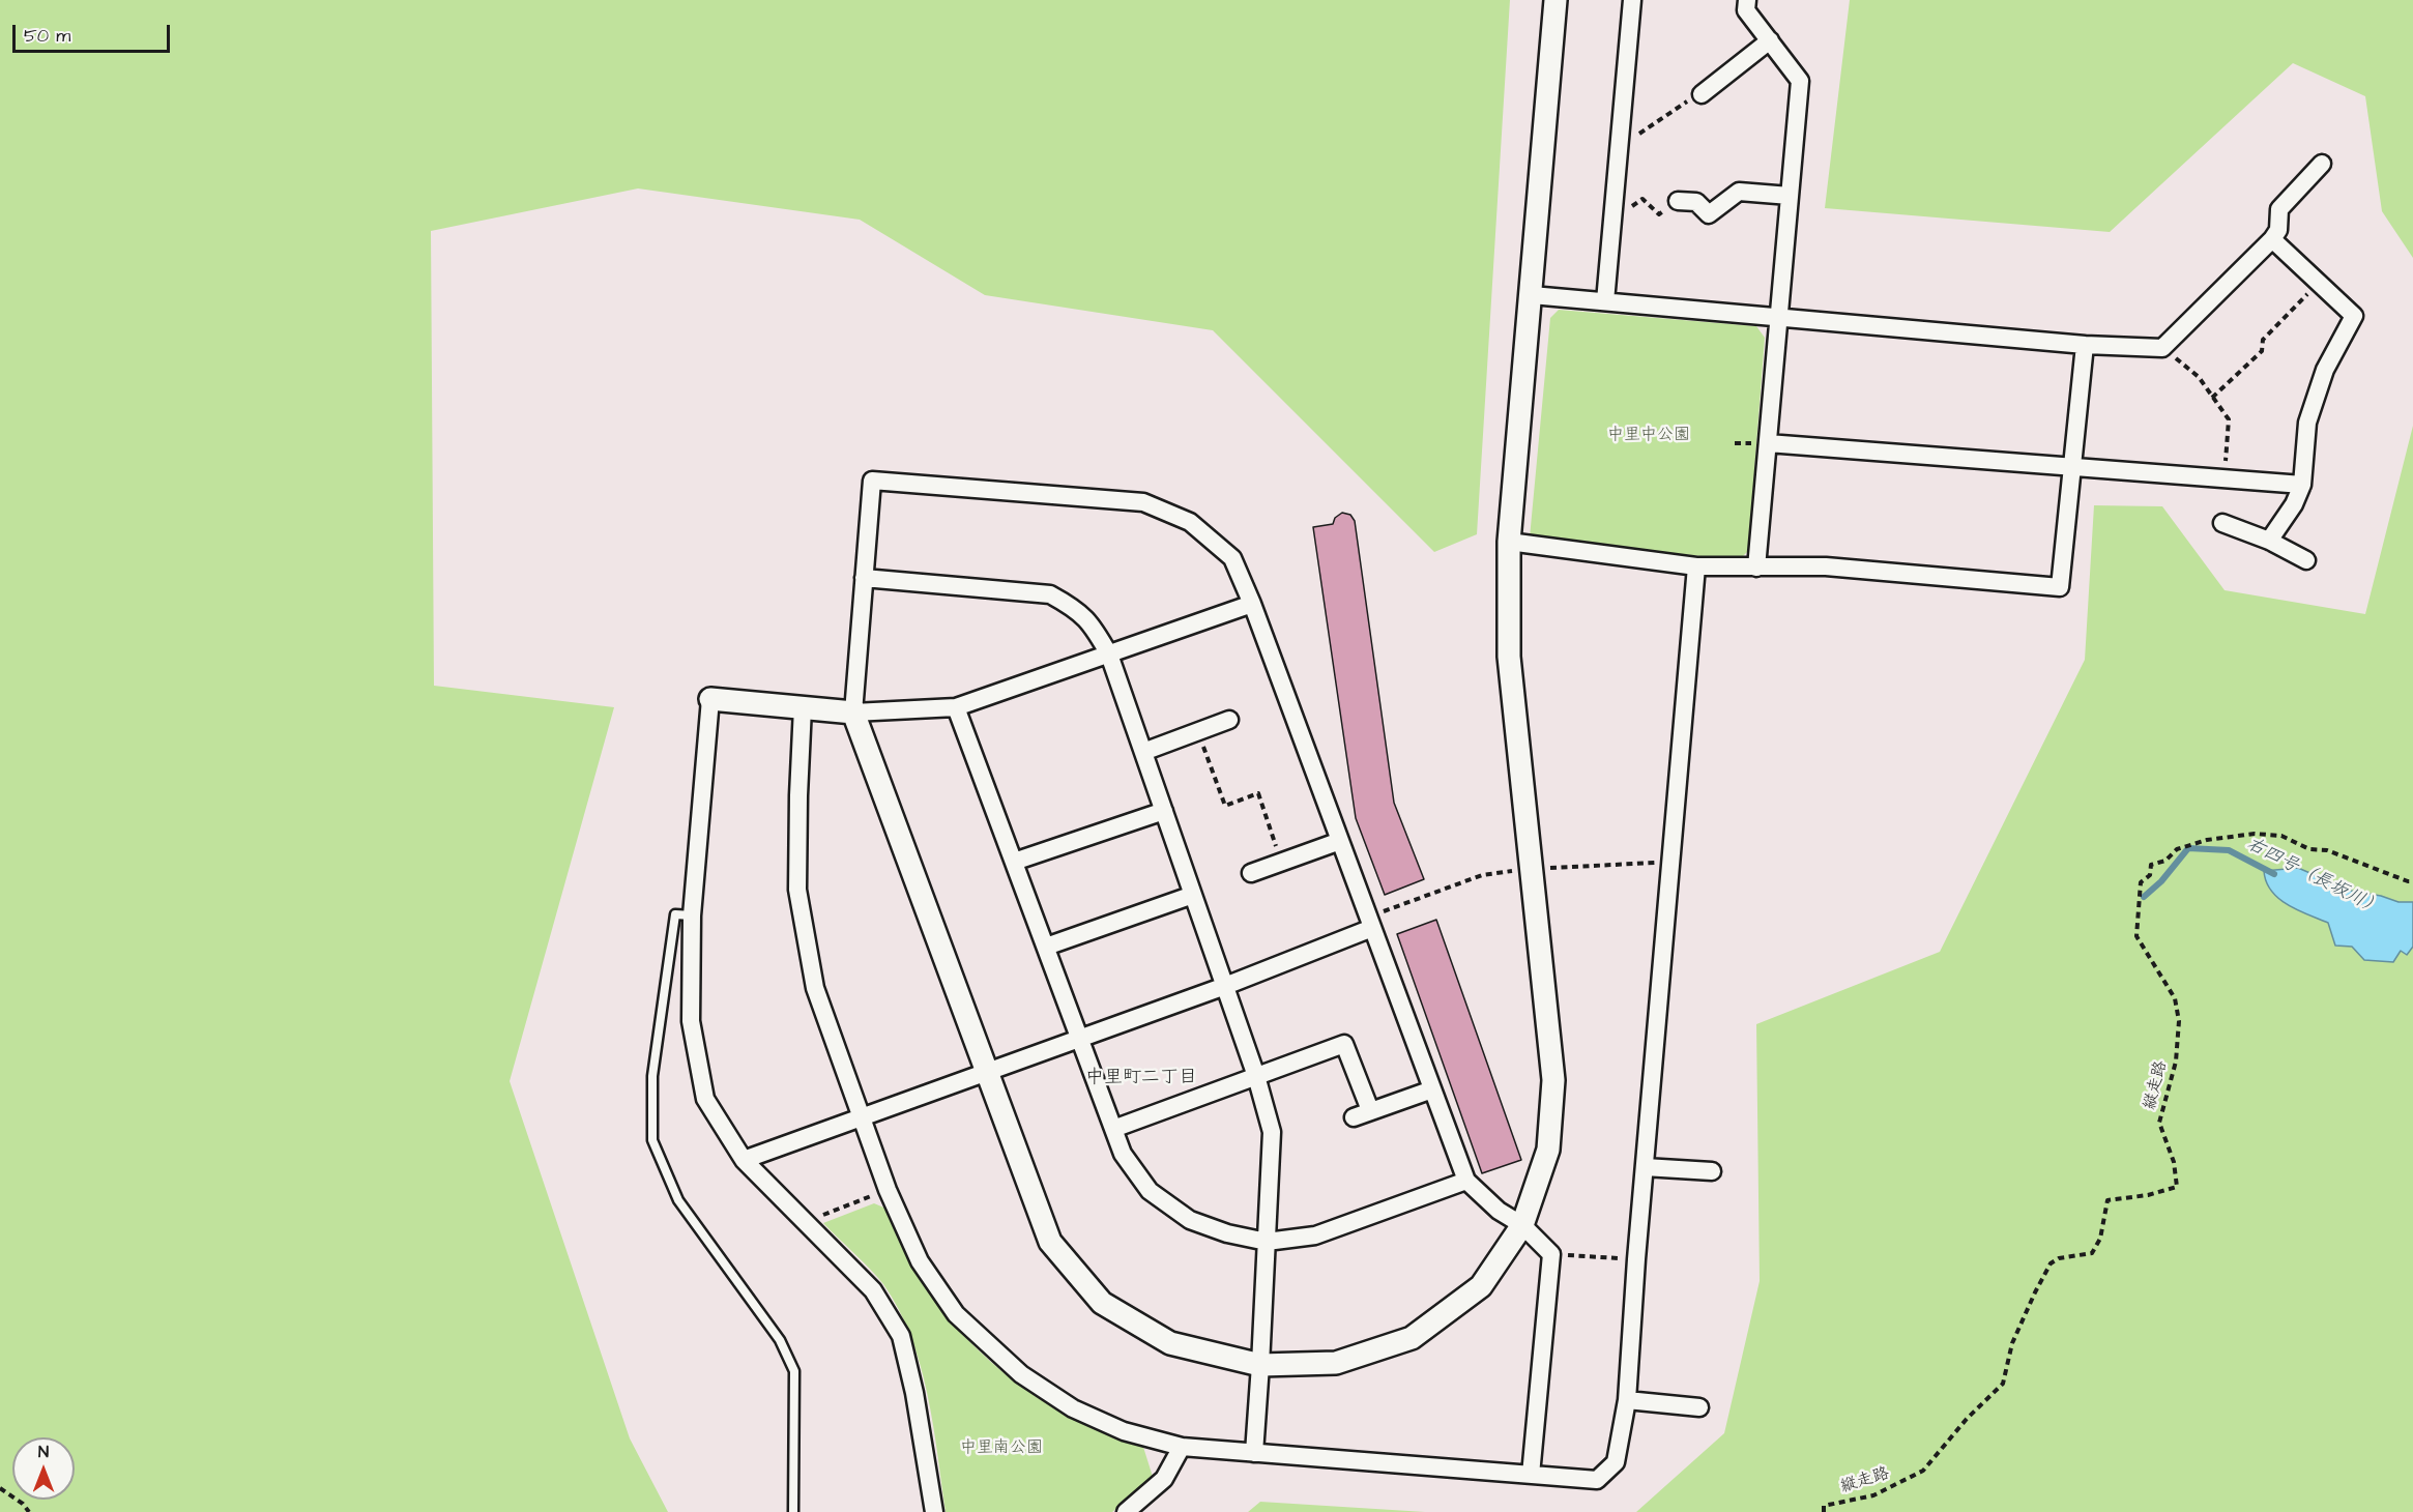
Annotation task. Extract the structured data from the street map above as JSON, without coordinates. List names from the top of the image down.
{
  "streets": {
    "path": ["縦走路"]
  },
  "districts": ["中里町二丁目"],
  "water": ["右四号（長坂川）"],
  "parks": ["中里中公園", "中里南公園"],
  "scale_bar": "50 m",
  "north": "top"
}
